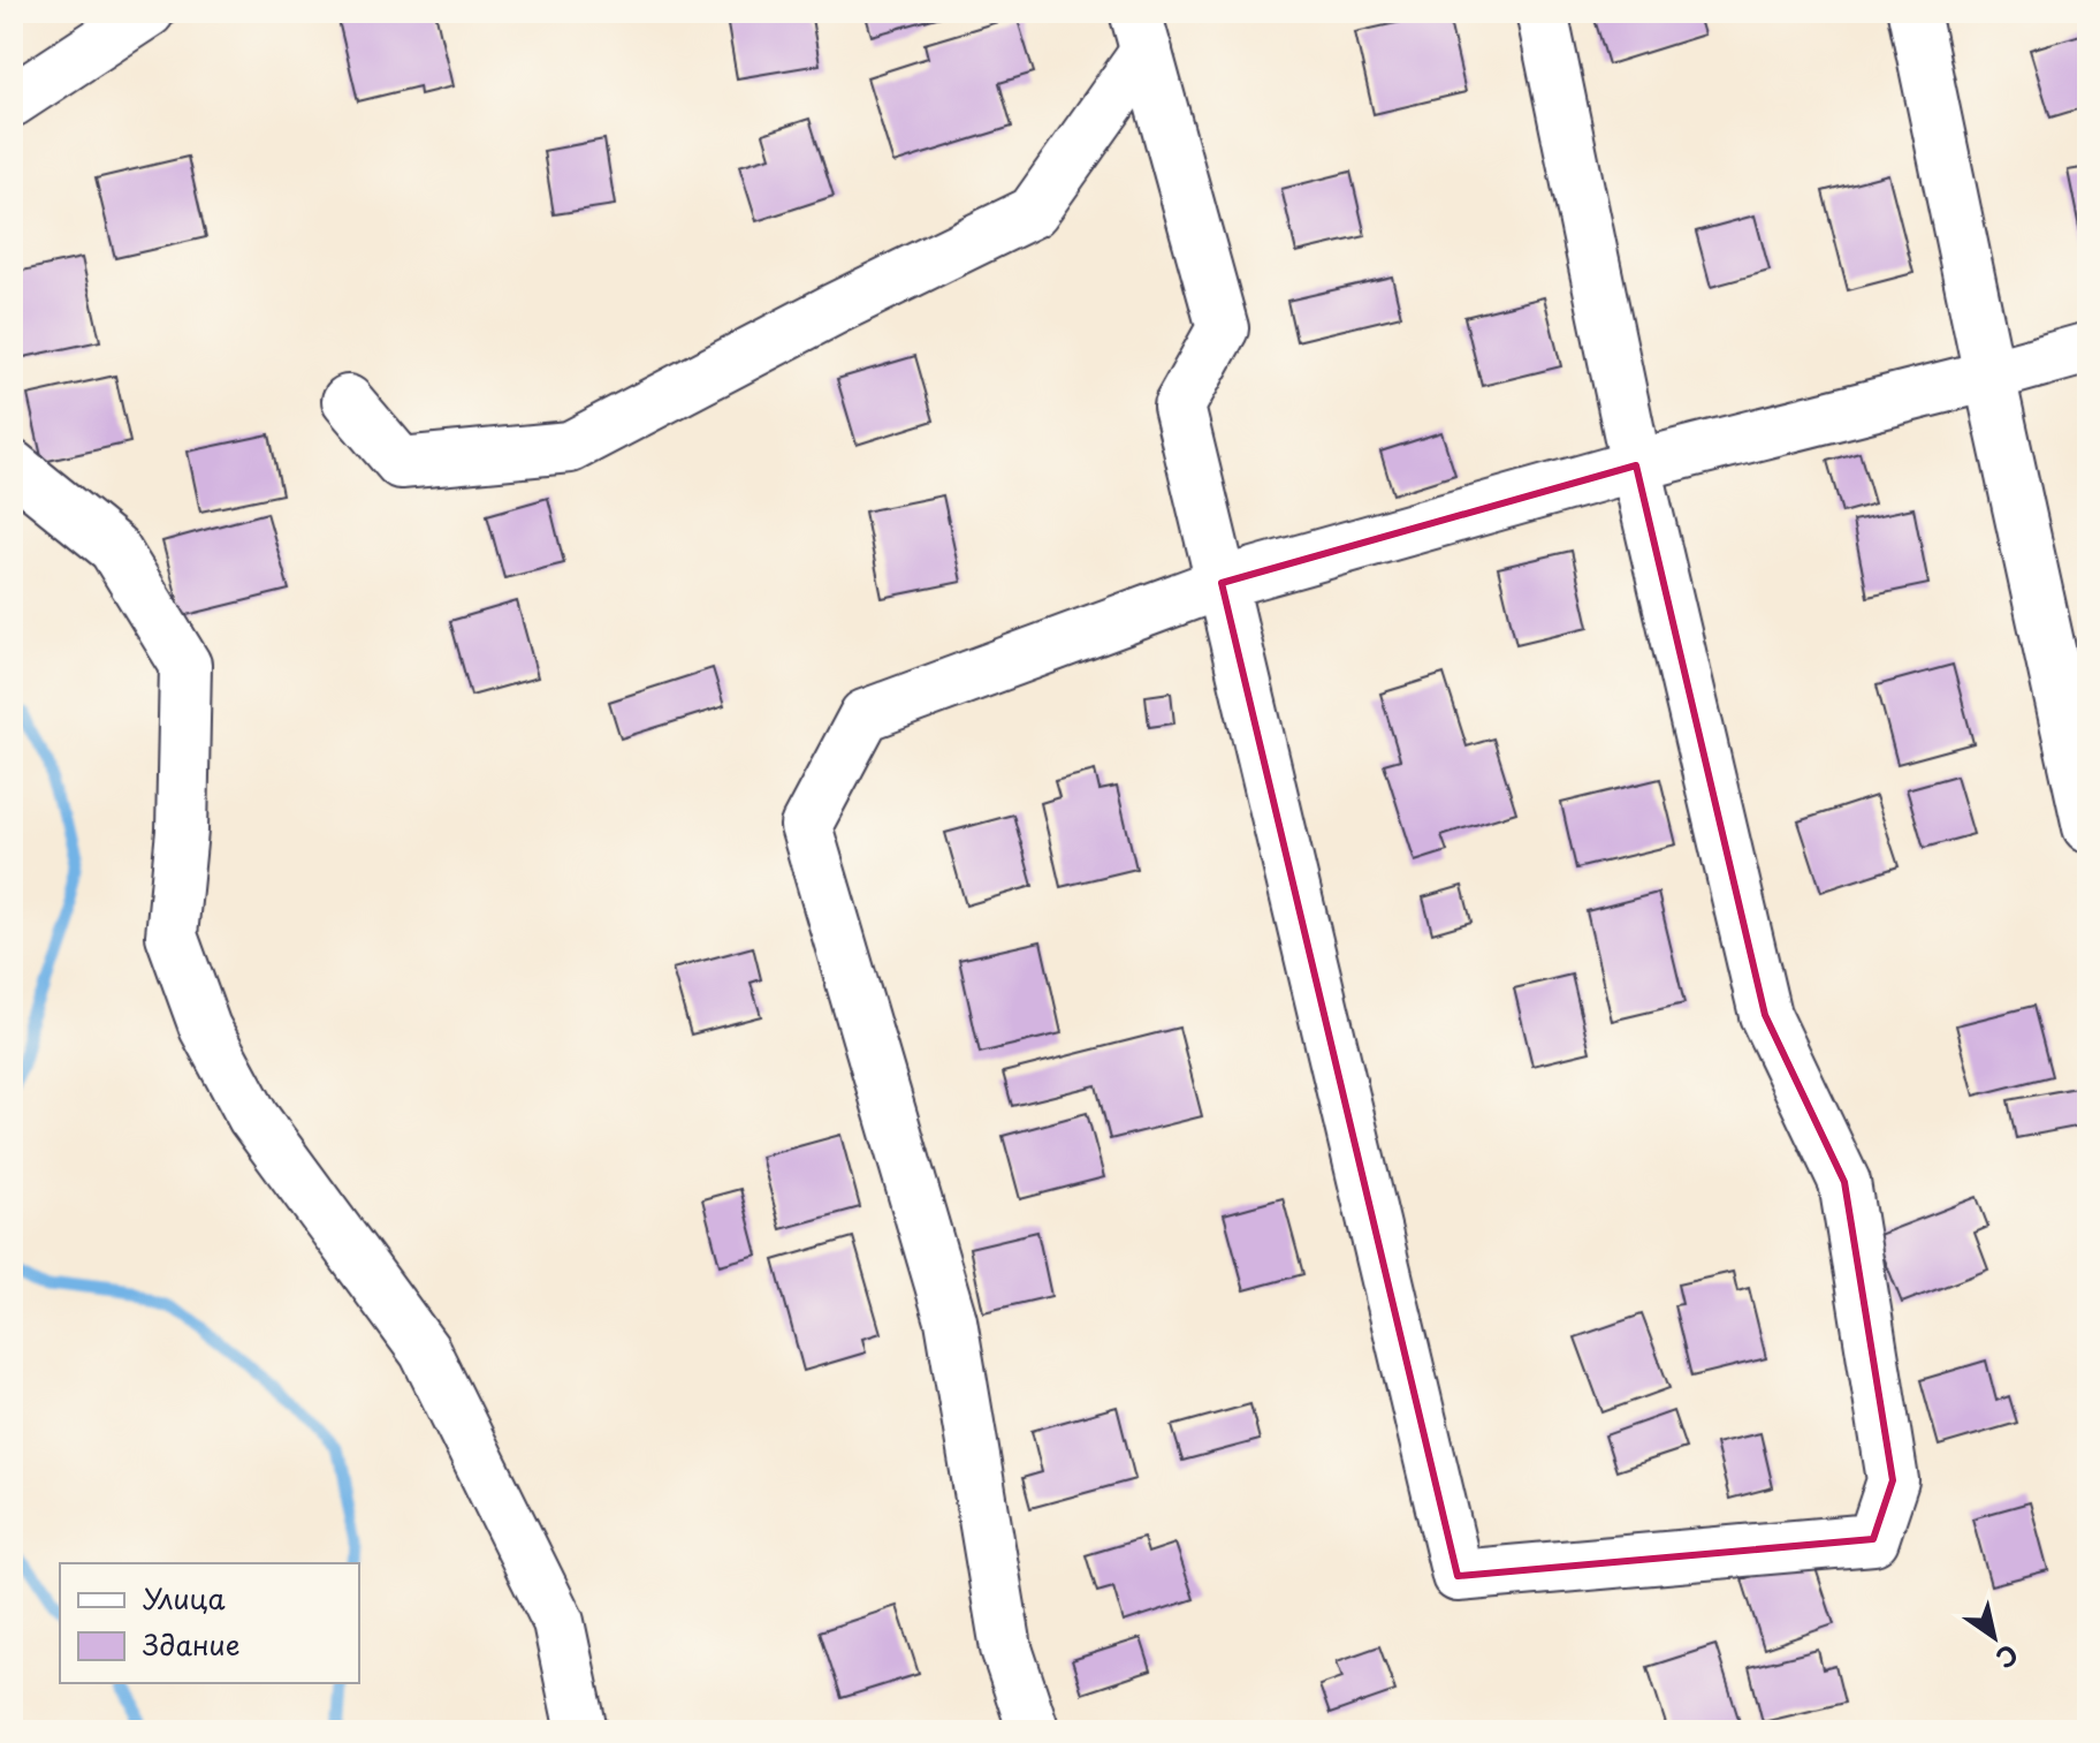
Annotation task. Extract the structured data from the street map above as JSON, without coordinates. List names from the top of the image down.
{
  "legend": ["Улица", "Здание"],
  "north": "bottom right"
}
